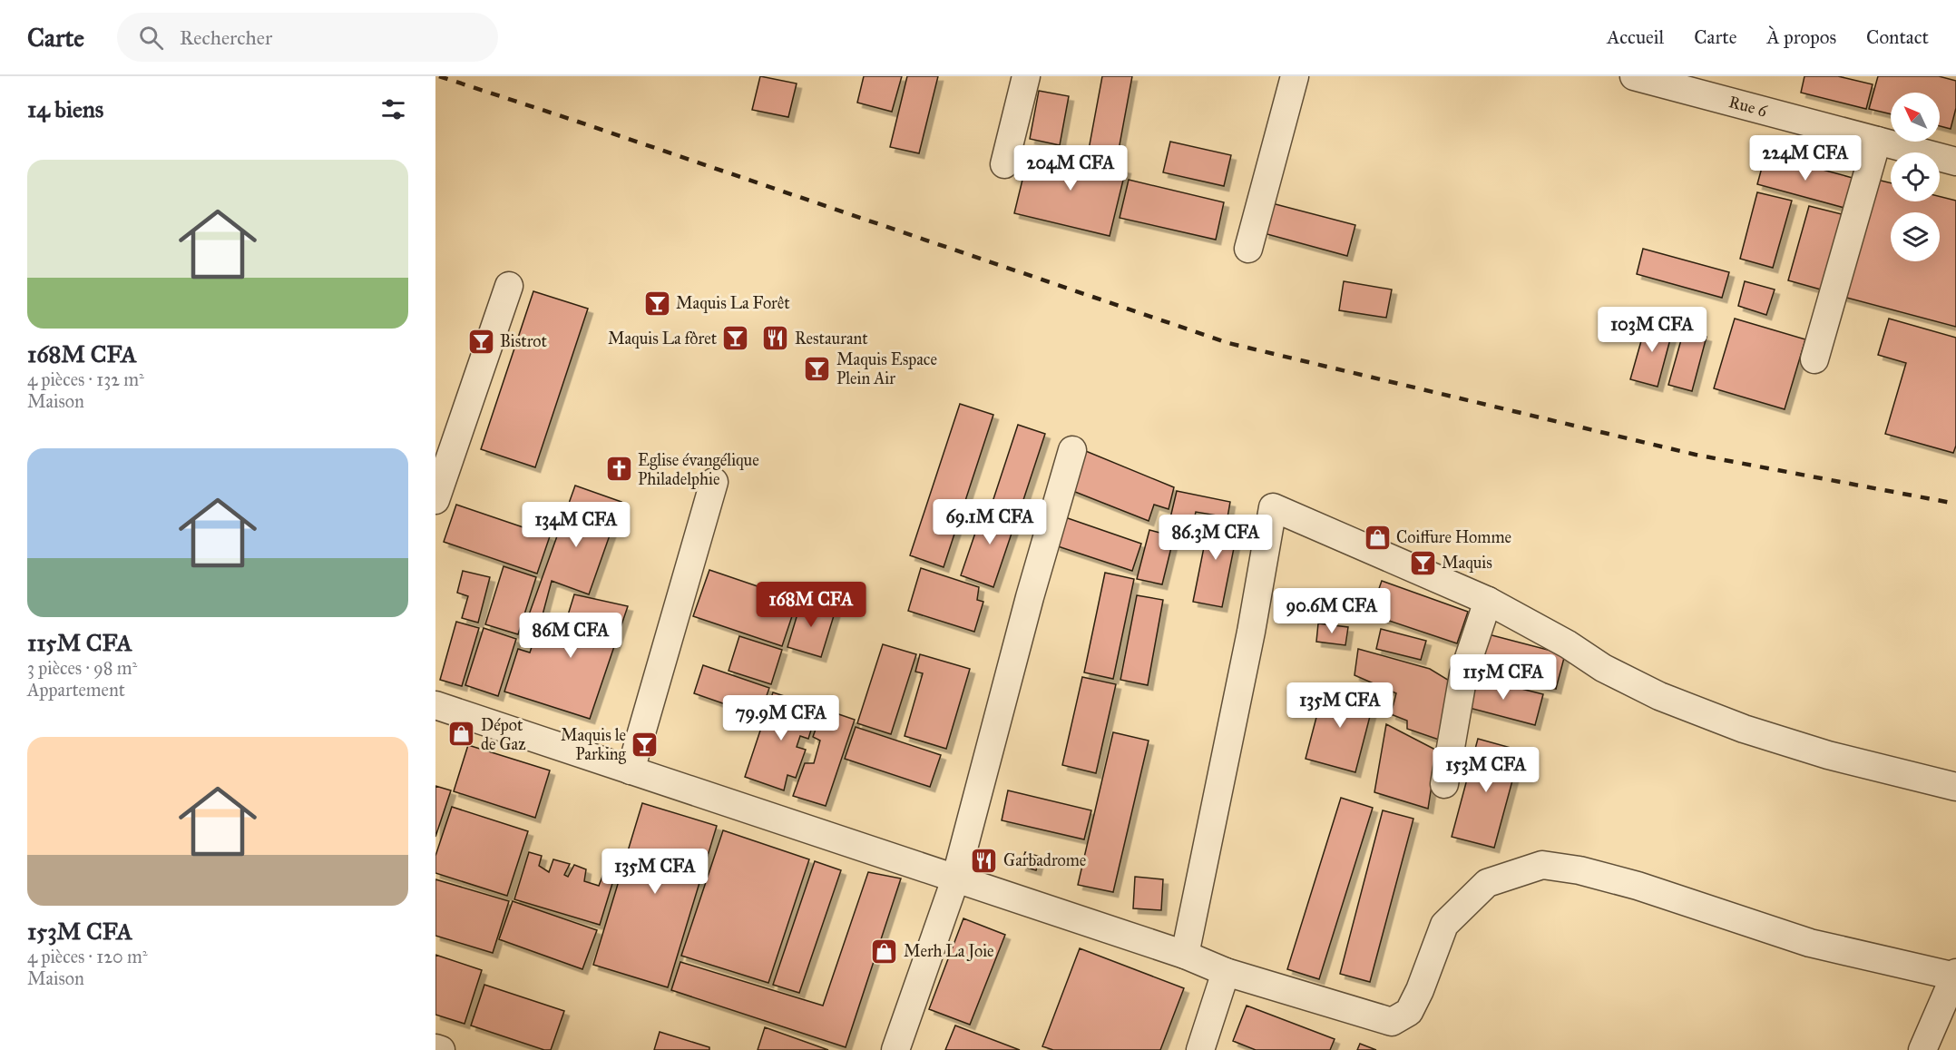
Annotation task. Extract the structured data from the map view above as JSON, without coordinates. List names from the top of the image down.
{
  "streets": {
    "street": ["Rue 6"]
  },
  "places": {
    "bar": [
      "Maquis La Forêt",
      "Maquis La fôret",
      "Bistrot",
      "Maquis Espace Plein Air",
      "Maquis",
      "Maquis le Parking"
    ],
    "restaurant": ["Restaurant", "Garbadrome"],
    "church": ["Eglise évangélique Philadelphie"],
    "shop": ["Coiffure Homme", "Dépot de Gaz", "Merh La Joie"]
  },
  "north": "top left",
  "page": {
    "header": "Carte",
    "search": "Rechercher",
    "nav": [
      "Accueil",
      "Carte",
      "À propos",
      "Contact"
    ],
    "heading": "14 biens",
    "price": [
      "224M CFA",
      "204M CFA",
      "103M CFA",
      "69.1M CFA",
      "134M CFA",
      "86.3M CFA",
      "168M CFA",
      "90.6M CFA",
      "86M CFA",
      "115M CFA",
      "135M CFA",
      "79.9M CFA",
      "153M CFA",
      "135M CFA"
    ],
    "list": [
      {
        "name": "168M CFA",
        "note": "4 pièces · 132 m² · Maison"
      },
      {
        "name": "115M CFA",
        "note": "3 pièces · 98 m² · Appartement"
      },
      {
        "name": "153M CFA",
        "note": "4 pièces · 120 m² · Maison"
      }
    ]
  }
}
